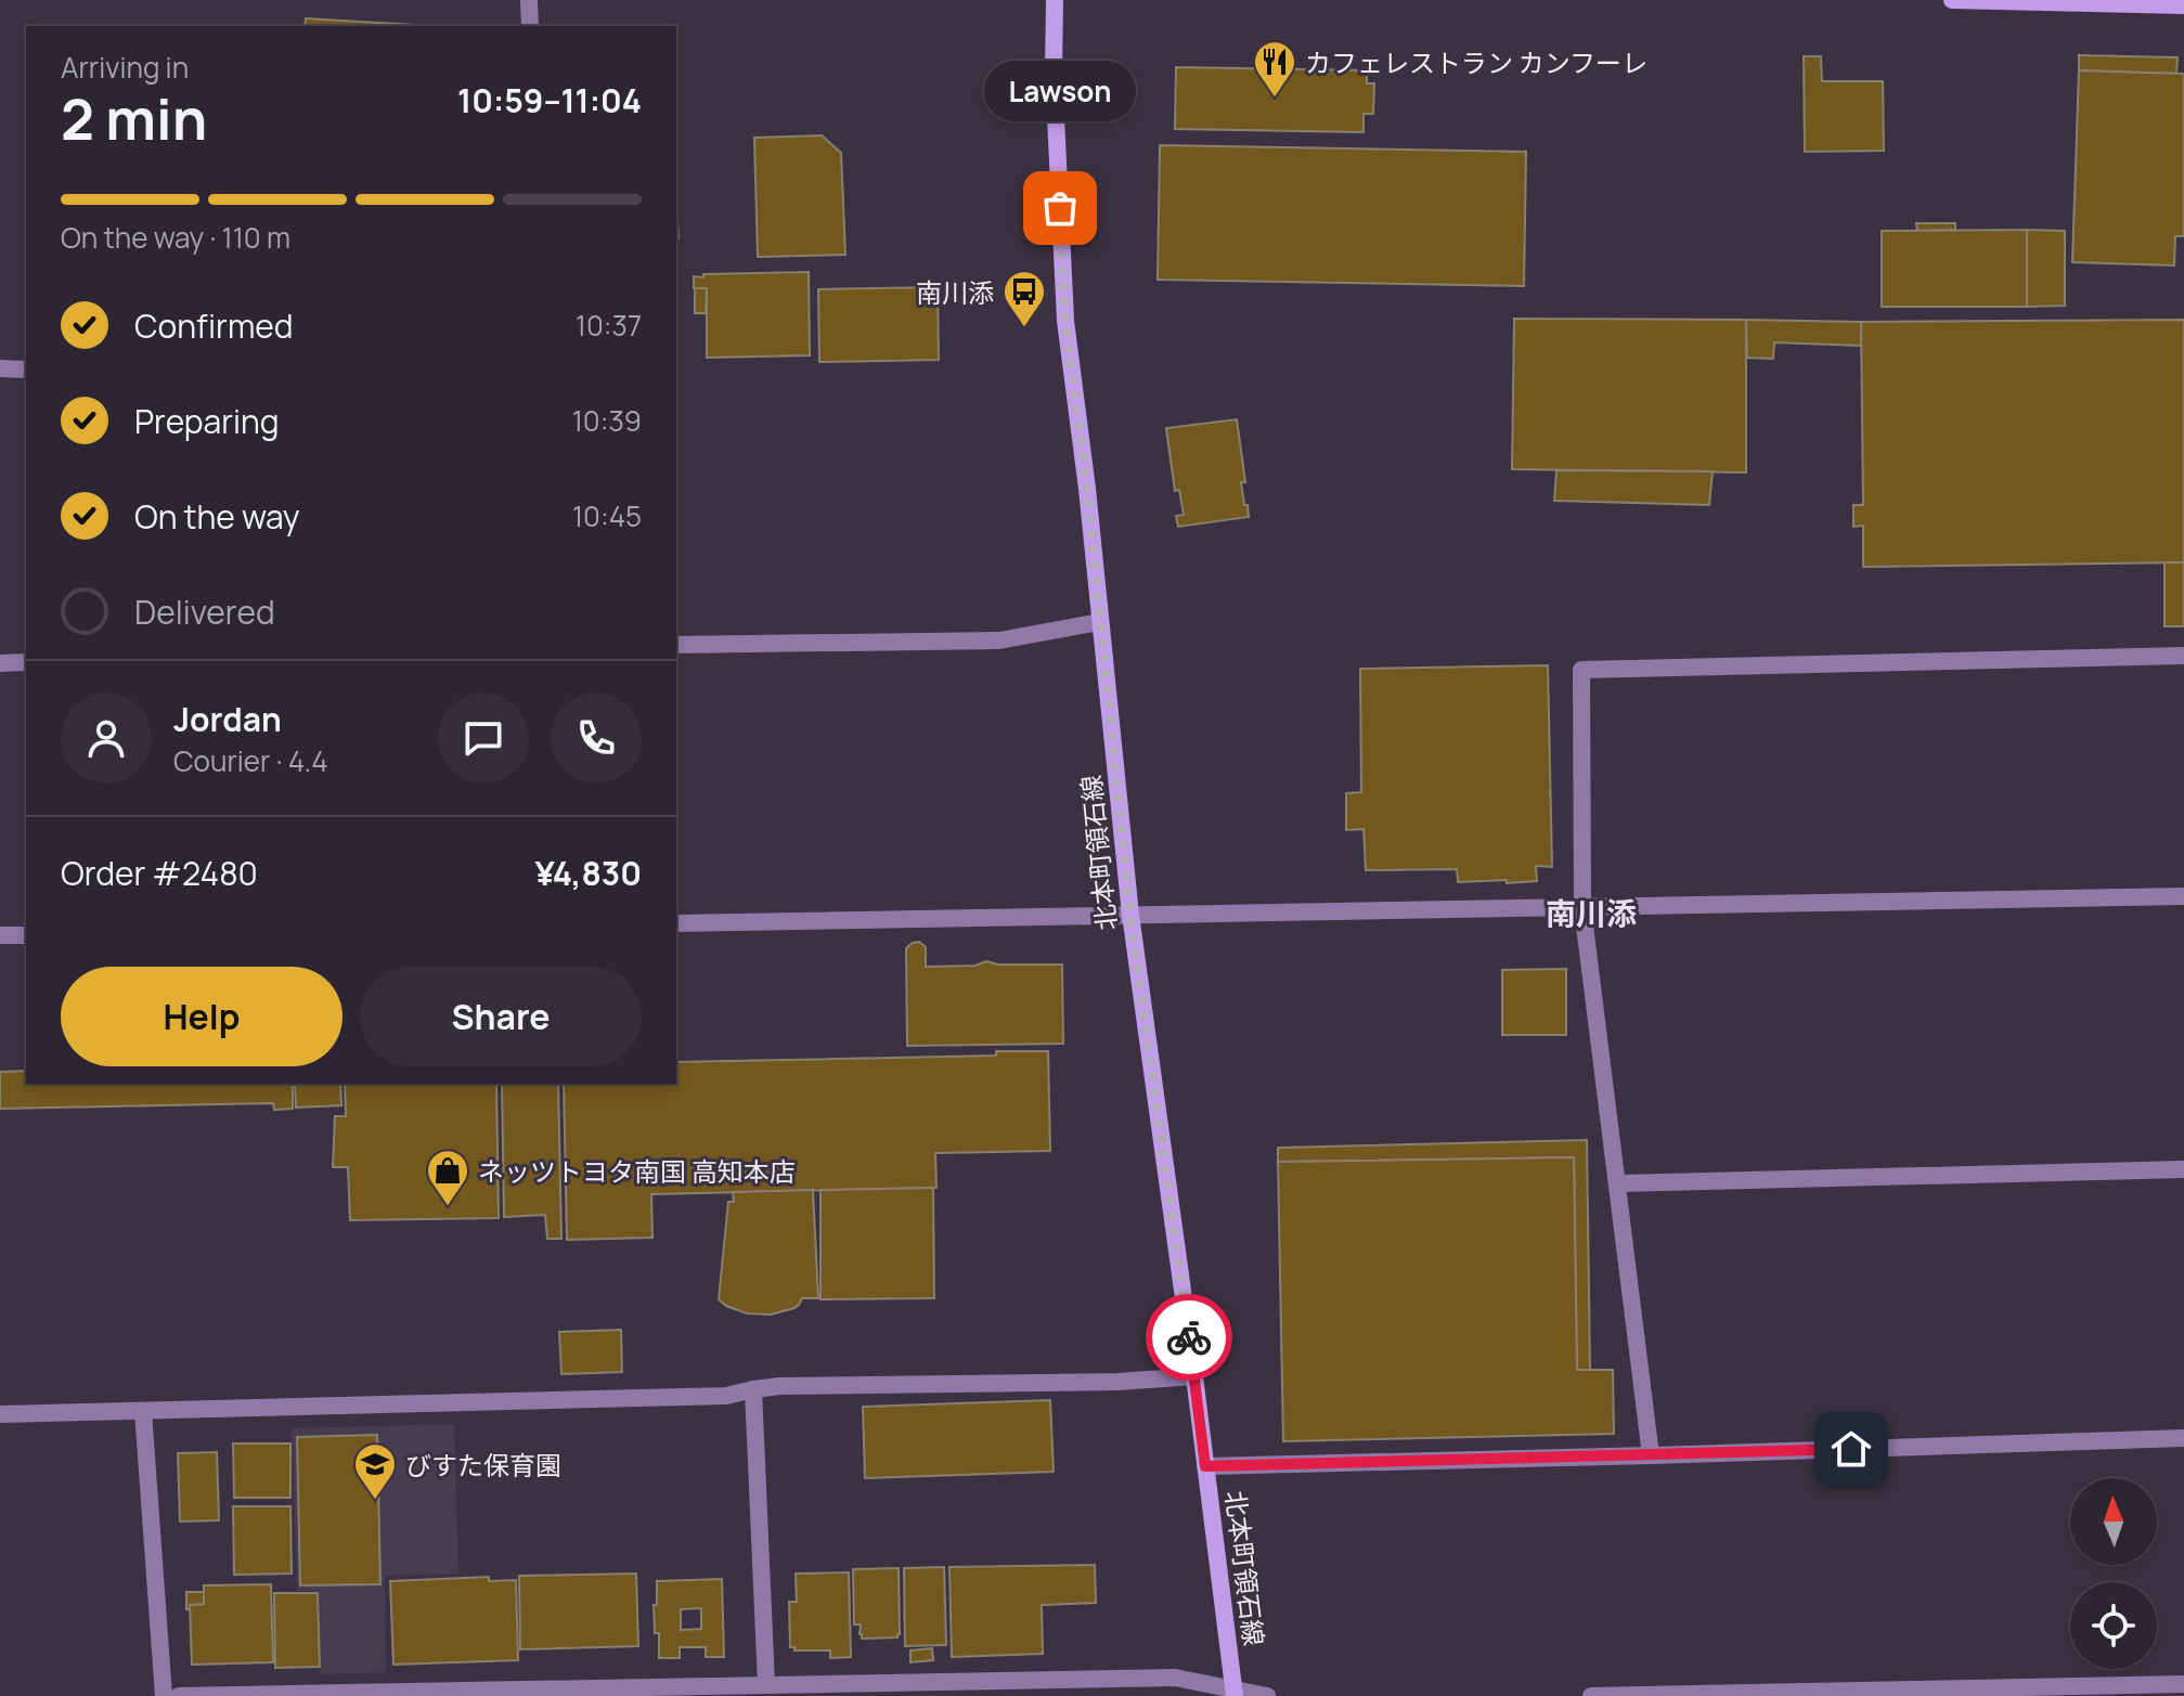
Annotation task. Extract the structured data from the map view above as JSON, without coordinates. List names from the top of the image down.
{
  "streets": {
    "main road": ["北本町領石線"]
  },
  "districts": ["南川添"],
  "places": {
    "restaurant": ["カフェレストラン カンフーレ"],
    "other": ["Lawson"],
    "bus stop": ["南川添"],
    "shop": ["ネッツトヨタ南国 高知本店"],
    "school or university": ["びすた保育園"]
  },
  "north": "top",
  "page": {
    "heading": ["2 min", "Arriving in", "10:59–11:04"],
    "panel": [
      "Jordan",
      "Courier · 4.4",
      "Order #2480",
      "¥4,830"
    ],
    "bubble": "Lawson",
    "bar": "On the way · 110 m",
    "list": [
      ["Confirmed", "10:37"],
      ["Preparing", "10:39"],
      ["On the way", "10:45"],
      "Delivered"
    ],
    "buttons": ["Help", "Share"]
  }
}
